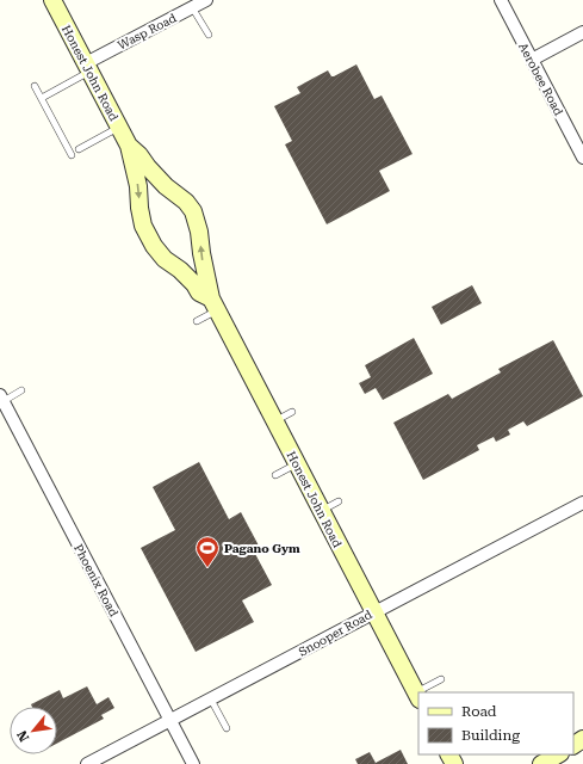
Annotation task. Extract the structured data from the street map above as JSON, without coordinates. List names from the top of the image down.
{
  "streets": {
    "street": [
      "Wasp Road",
      "Honest John Road",
      "Aerobee Road",
      "Phoenix Road",
      "Snooper Road"
    ]
  },
  "crossings": [
    ["Wasp Road", "Honest John Road"],
    ["Honest John Road", "Snooper Road"],
    ["Phoenix Road", "Snooper Road"]
  ],
  "places": {
    "sports": ["Pagano Gym"]
  },
  "legend": ["Road", "Building"],
  "north": "bottom left"
}
